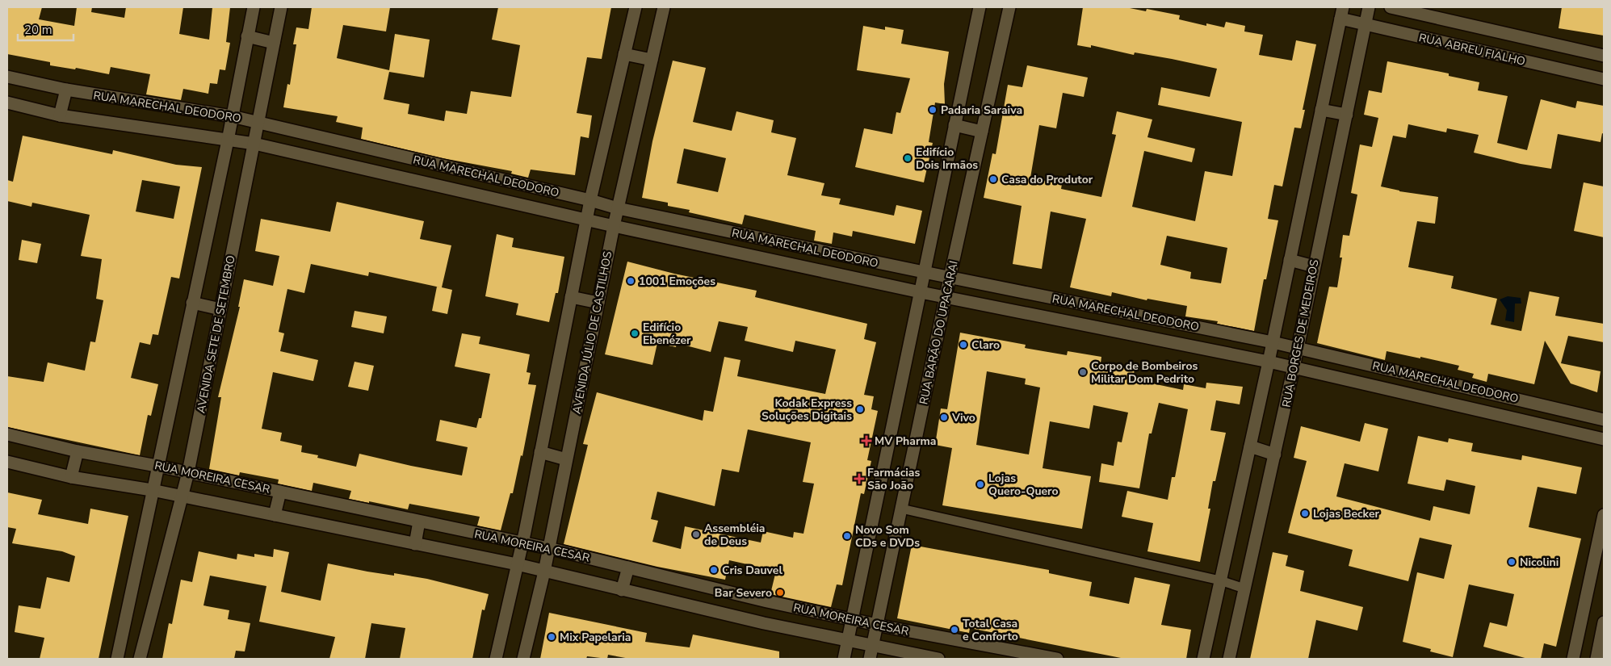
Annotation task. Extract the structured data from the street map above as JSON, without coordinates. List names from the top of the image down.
{
  "streets": {
    "street": [
      "RUA ABREU FIALHO",
      "RUA MARECHAL DEODORO",
      "AVENIDA JÚLIO DE CASTILHOS",
      "RUA BARÃO DO UPACARAI",
      "RUA BORGES DE MEDEIROS",
      "AVENIDA SETE DE SETEMBRO",
      "RUA MOREIRA CESAR"
    ]
  },
  "crossings": [
    ["RUA ABREU FIALHO", "RUA BORGES DE MEDEIROS"],
    ["RUA MARECHAL DEODORO", "AVENIDA JÚLIO DE CASTILHOS"],
    ["RUA MARECHAL DEODORO", "RUA BARÃO DO UPACARAI"],
    ["RUA MARECHAL DEODORO", "RUA BORGES DE MEDEIROS"],
    ["RUA MARECHAL DEODORO", "AVENIDA SETE DE SETEMBRO"],
    ["AVENIDA JÚLIO DE CASTILHOS", "RUA MOREIRA CESAR"],
    ["RUA BARÃO DO UPACARAI", "RUA MOREIRA CESAR"],
    ["AVENIDA SETE DE SETEMBRO", "RUA MOREIRA CESAR"]
  ],
  "places": {
    "other": [
      "Padaria Saraiva",
      "Edifício Dois Irmãos",
      "Casa do Produtor",
      "1001 Emoções",
      "Edifício Ebenézer",
      "Claro",
      "Corpo de Bombeiros Militar Dom Pedrito",
      "Kodak Express Soluções Digitais",
      "Vivo",
      "Lojas Quero-Quero",
      "Lojas Becker",
      "Assembléia de Deus",
      "Novo Som CDs e DVDs",
      "Nicolini",
      "Cris Dauvel",
      "Bar Severo",
      "Total Casa e Conforto",
      "Mix Papelaria"
    ],
    "health": ["MV Pharma", "Farmácias São João"]
  },
  "scale_bar": "20 m"
}
